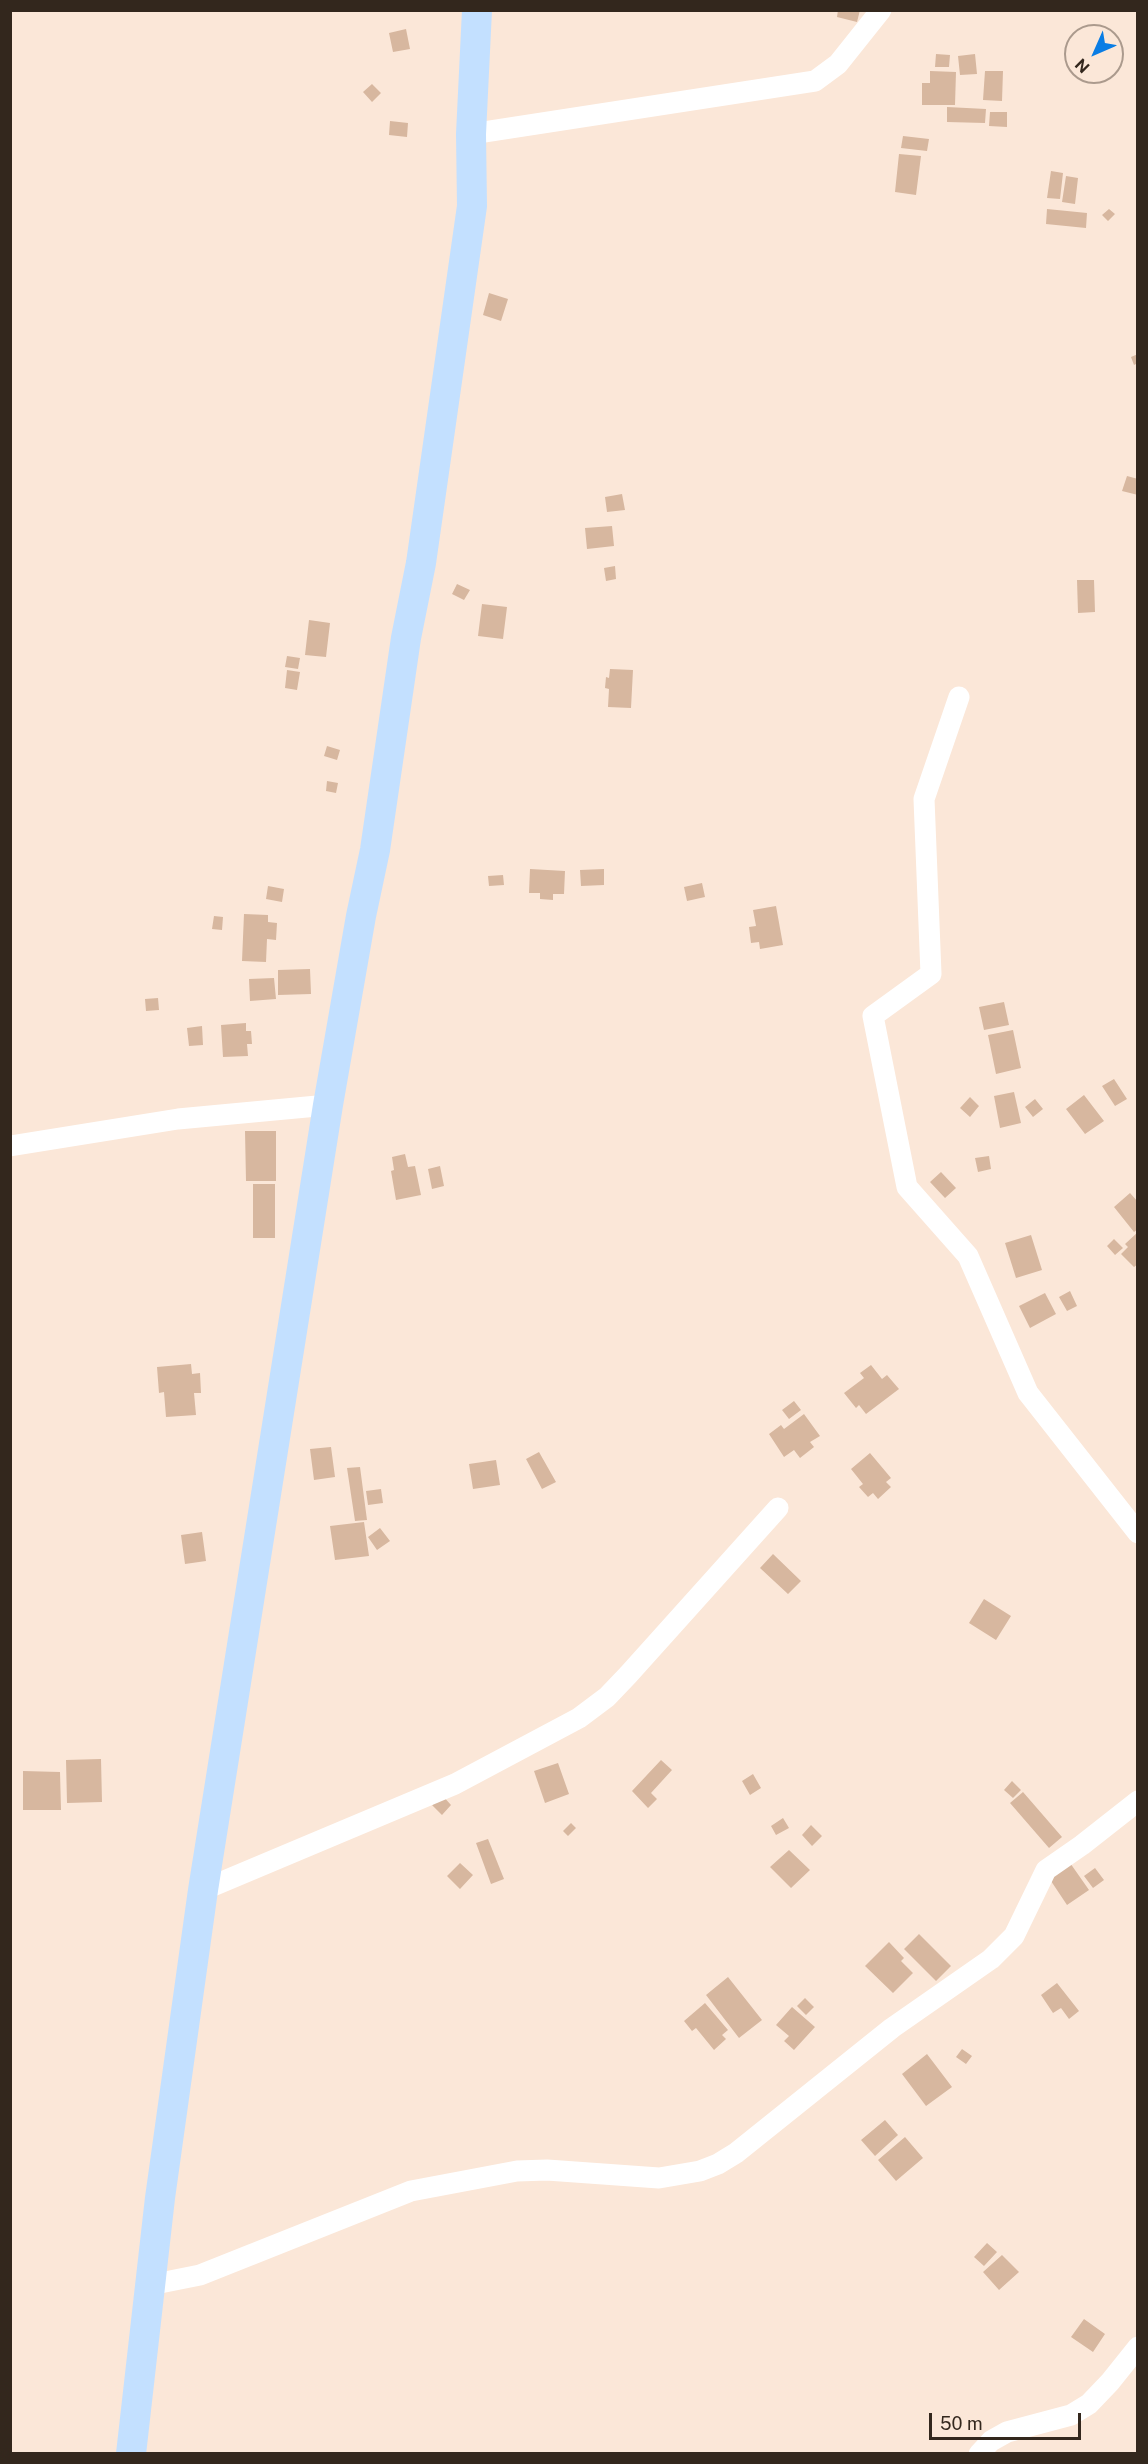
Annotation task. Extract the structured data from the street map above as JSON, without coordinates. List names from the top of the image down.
{
  "scale_bar": "50 m",
  "north": "bottom left"
}
